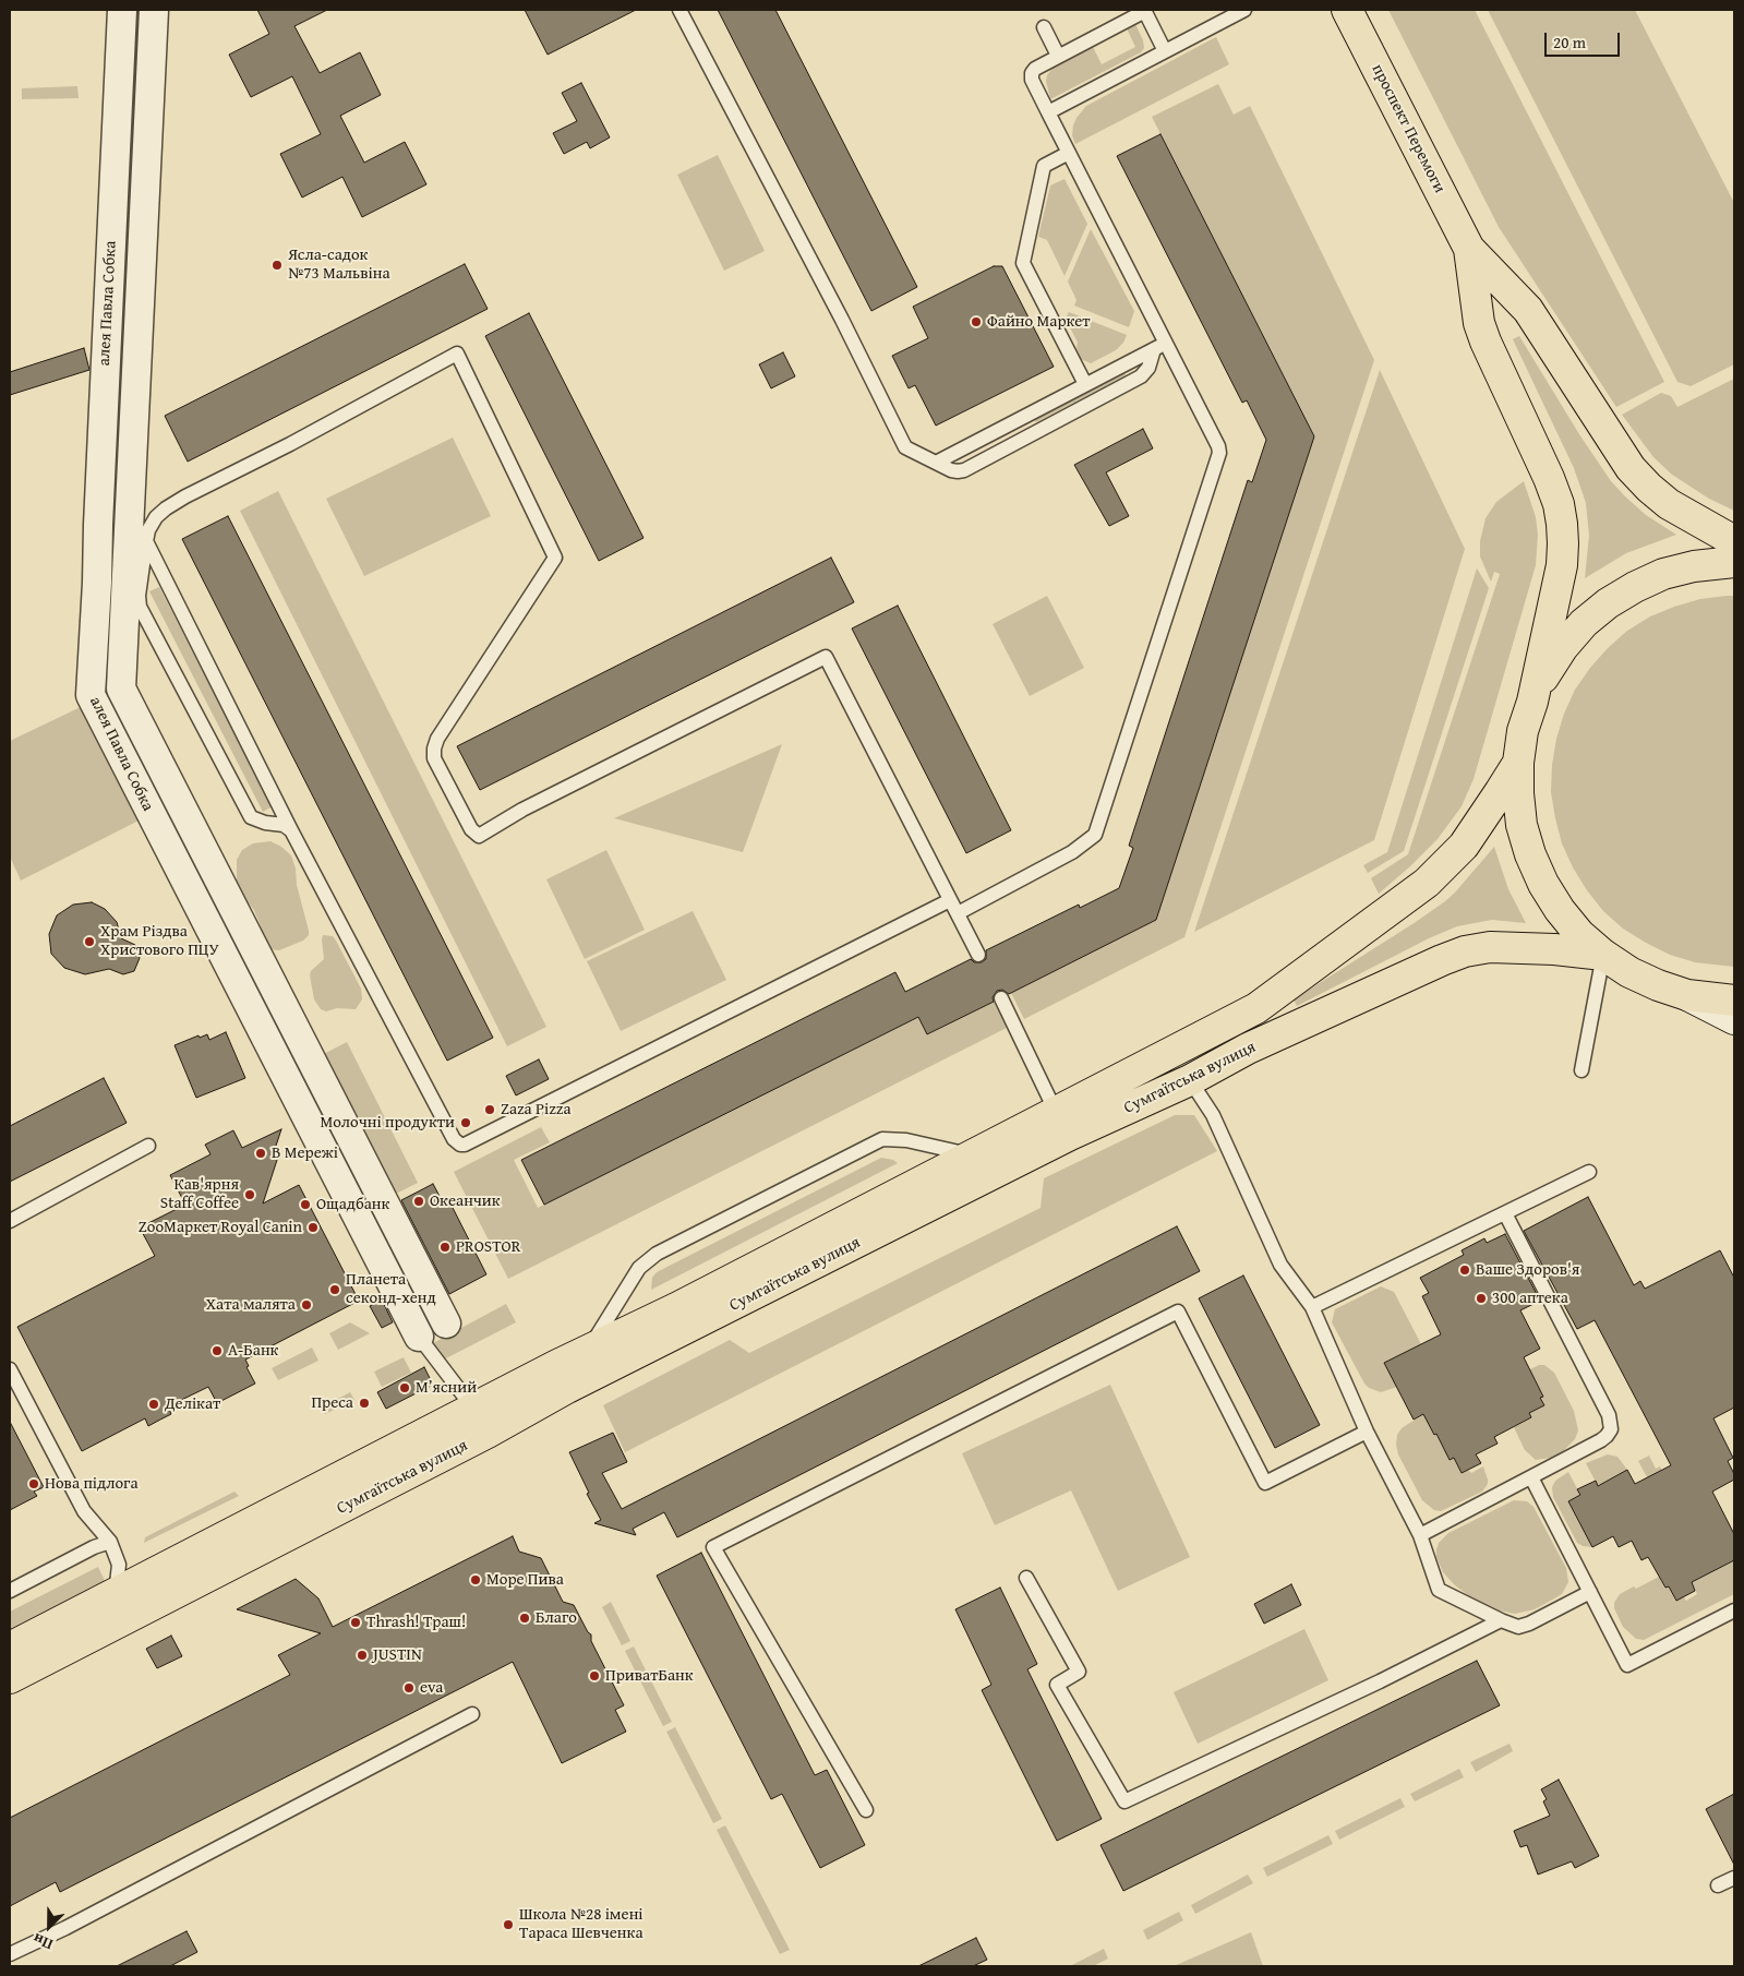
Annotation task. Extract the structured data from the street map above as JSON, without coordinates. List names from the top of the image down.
{
  "streets": {
    "main road": ["проспект Перемоги", "Сумгаїтська вулиця"],
    "street": ["алея Павла Собка"]
  },
  "places": [
    "Ясла-садок №73 Мальвіна",
    "Файно Маркет",
    "Храм Різдва Христового ПЦУ",
    "Zaza Pizza",
    "Молочні продукти",
    "В Мережі",
    "Кав'ярня Staff Coffee",
    "Океанчик",
    "Ощадбанк",
    "ZooМаркет Royal Canin",
    "PROSTOR",
    "Ваше Здоров'я",
    "Планета секонд-хенд",
    "300 аптека",
    "Хата малята",
    "А-Банк",
    "М’ясний",
    "Преса",
    "Делікат",
    "Нова підлога",
    "Море Пива",
    "Благо",
    "Thrash! Траш!",
    "JUSTIN",
    "ПриватБанк",
    "eva",
    "Школа №28 імені Тараса Шевченка"
  ],
  "scale_bar": "20 m",
  "north": "bottom left"
}
